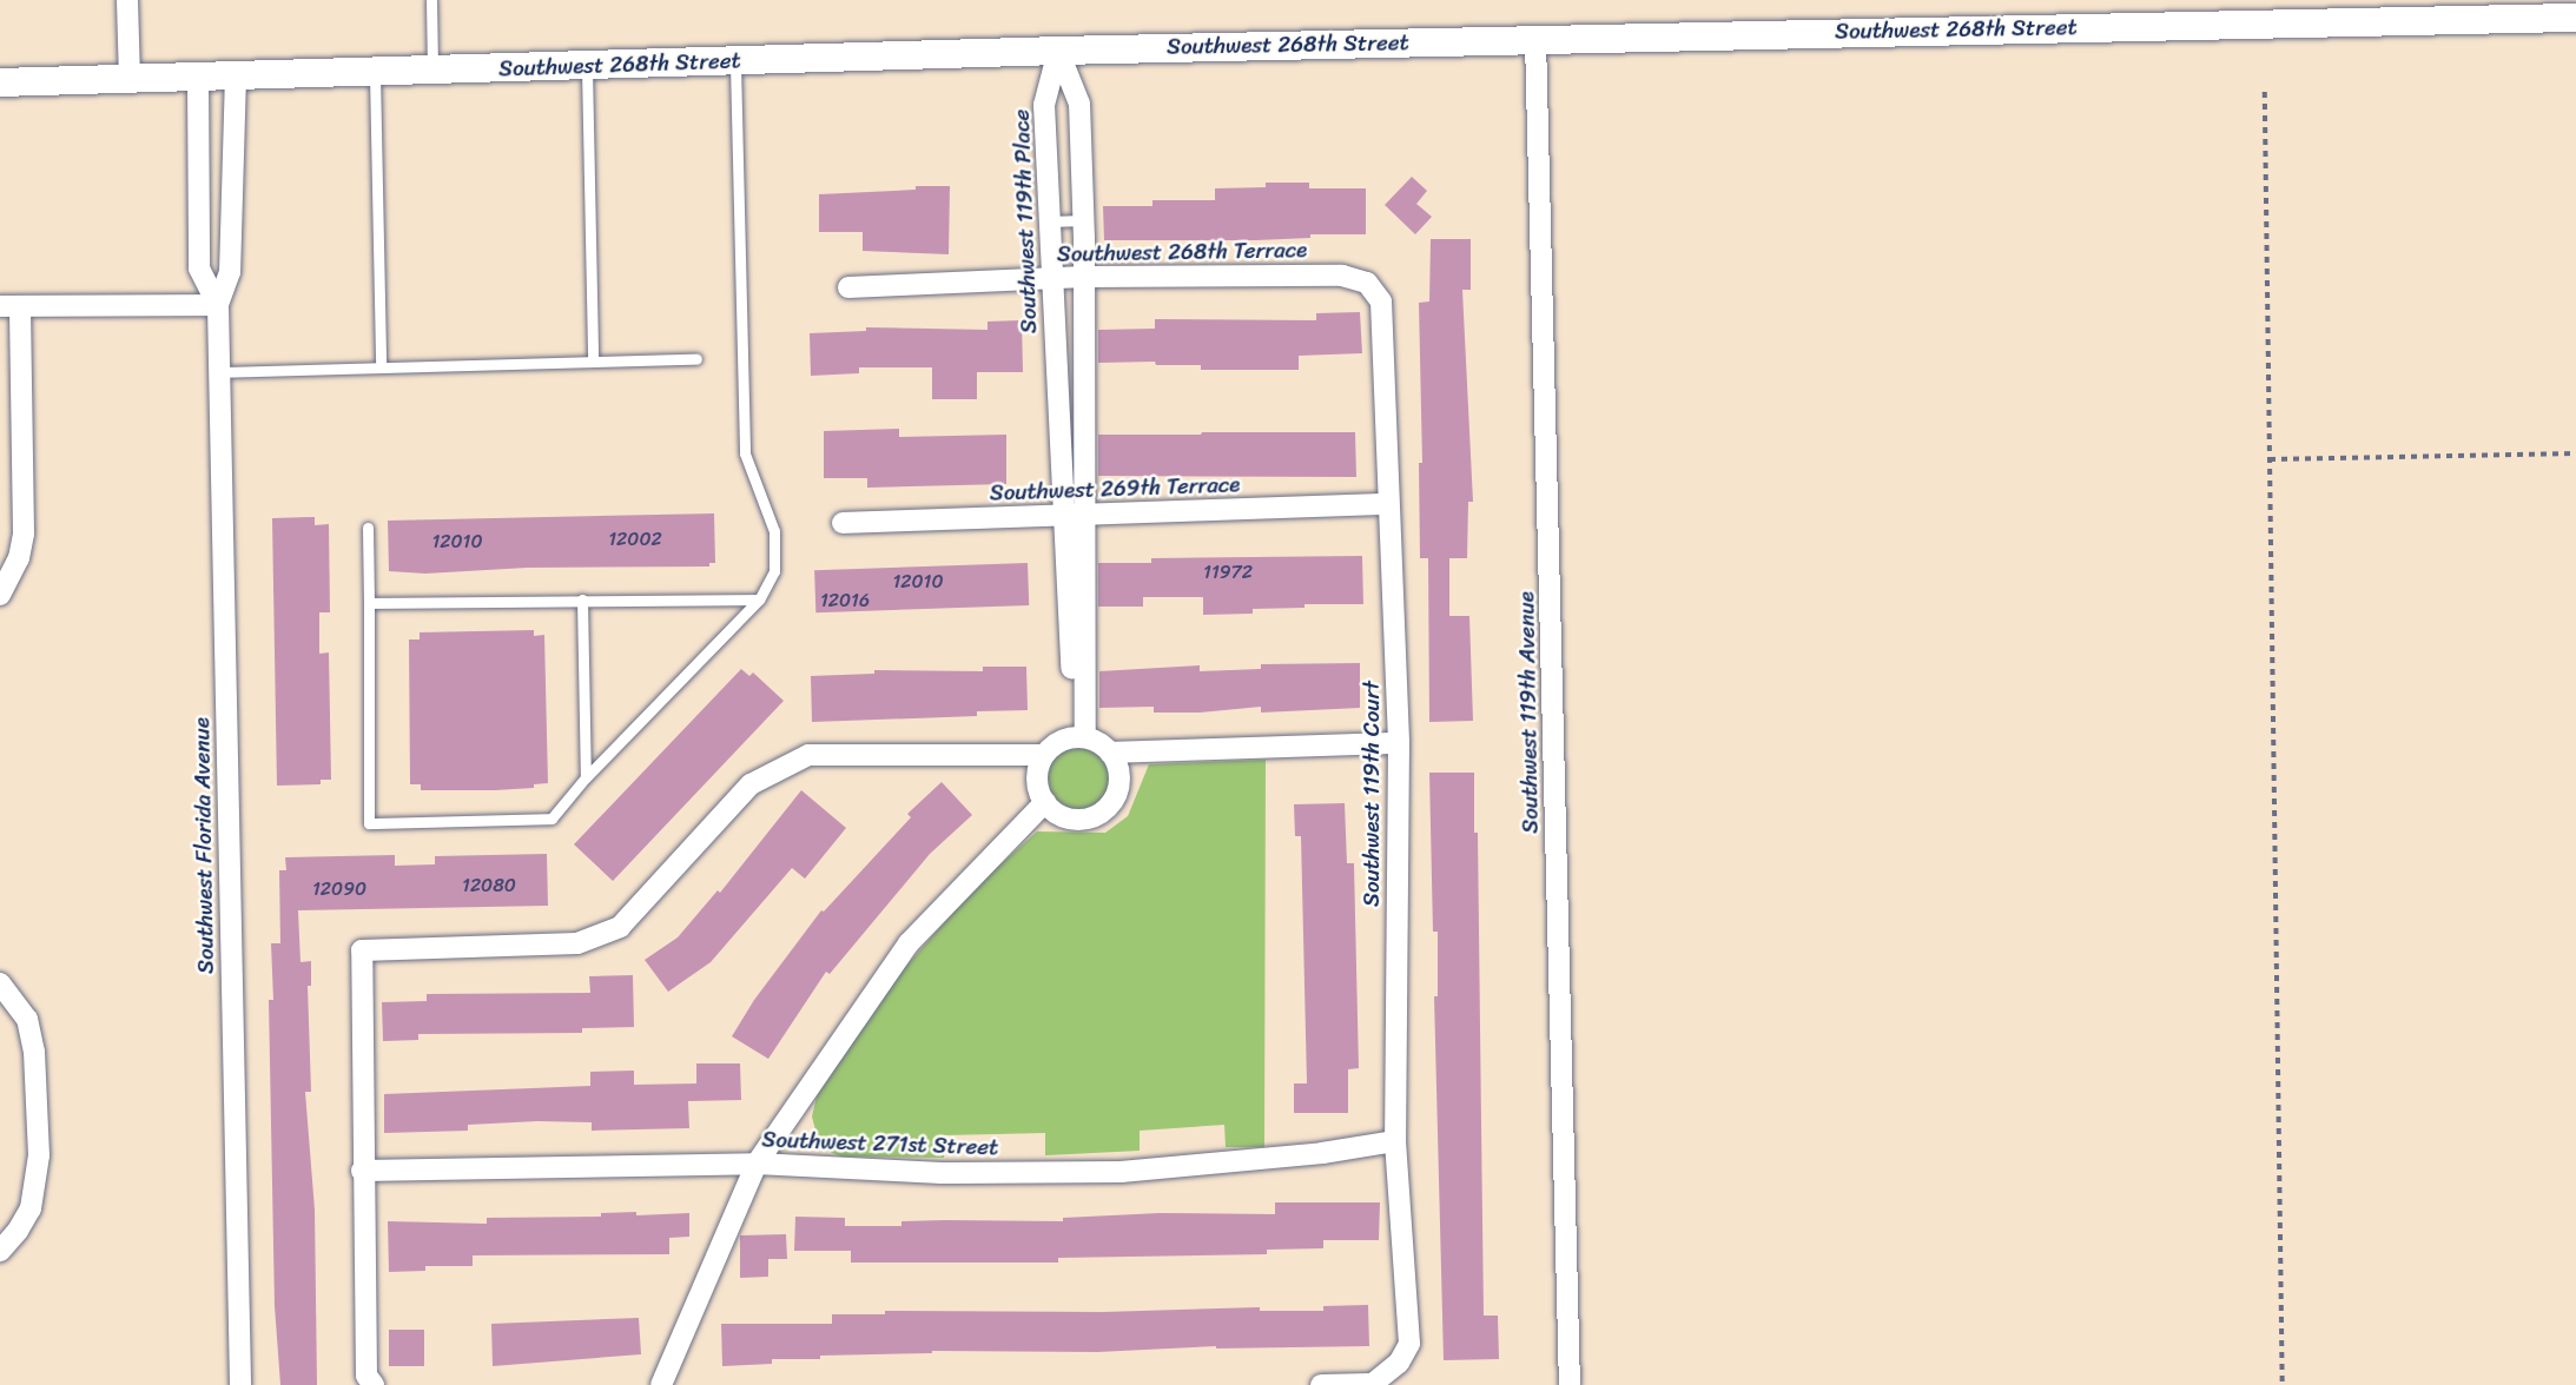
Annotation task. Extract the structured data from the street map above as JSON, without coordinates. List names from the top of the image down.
{
  "streets": {
    "main road": ["Southwest 268th Street"],
    "street": [
      "Southwest 119th Place",
      "Southwest 268th Terrace",
      "Southwest 269th Terrace",
      "Southwest 119th Avenue",
      "Southwest 119th Court",
      "Southwest Florida Avenue",
      "Southwest 271st Street"
    ]
  },
  "crossings": [
    ["Southwest 268th Street", "Southwest 119th Place"],
    ["Southwest 268th Street", "Southwest 119th Avenue"],
    ["Southwest 268th Street", "Southwest Florida Avenue"],
    ["Southwest 119th Place", "Southwest 268th Terrace"],
    ["Southwest 119th Place", "Southwest 269th Terrace"],
    ["Southwest 268th Terrace", "Southwest 119th Court"],
    ["Southwest 269th Terrace", "Southwest 119th Court"],
    ["Southwest 119th Court", "Southwest 271st Street"]
  ],
  "house_numbers": [
    "12002",
    "12010",
    "11972",
    "12010",
    "12016",
    "12080",
    "12090"
  ]
}
